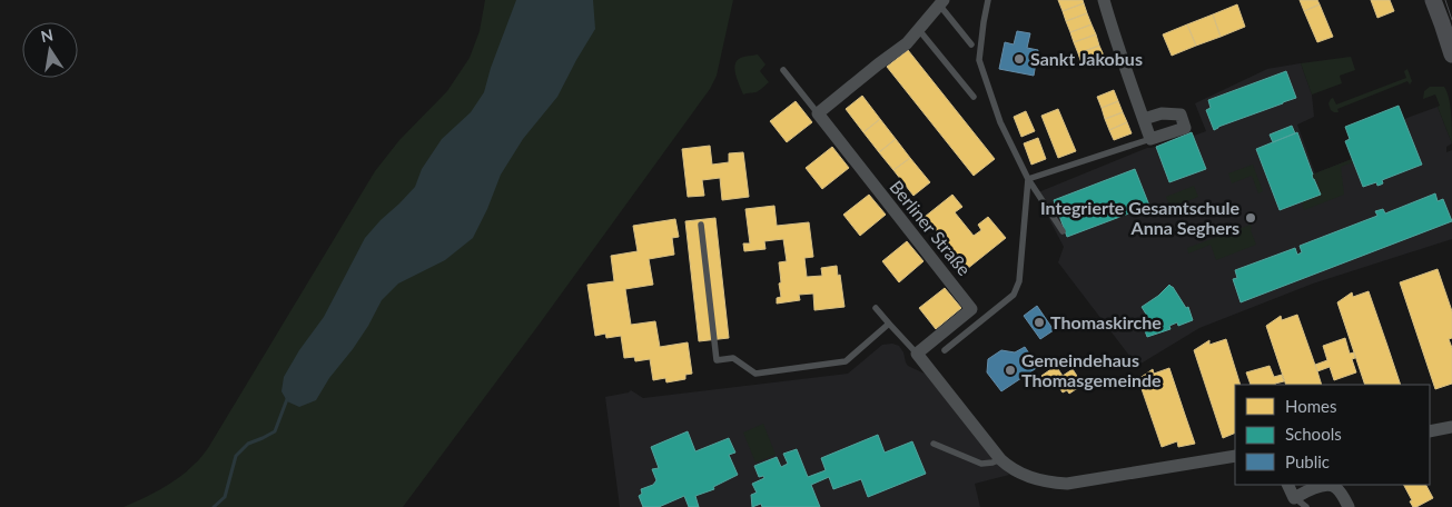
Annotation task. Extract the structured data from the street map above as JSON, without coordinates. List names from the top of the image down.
{
  "streets": {
    "street": ["Berliner Straße"]
  },
  "places": [
    "Sankt Jakobus",
    "Integrierte Gesamtschule Anna Seghers",
    "Thomaskirche",
    "Gemeindehaus Thomasgemeinde"
  ],
  "legend": ["Homes", "Schools", "Public"],
  "north": "top"
}
